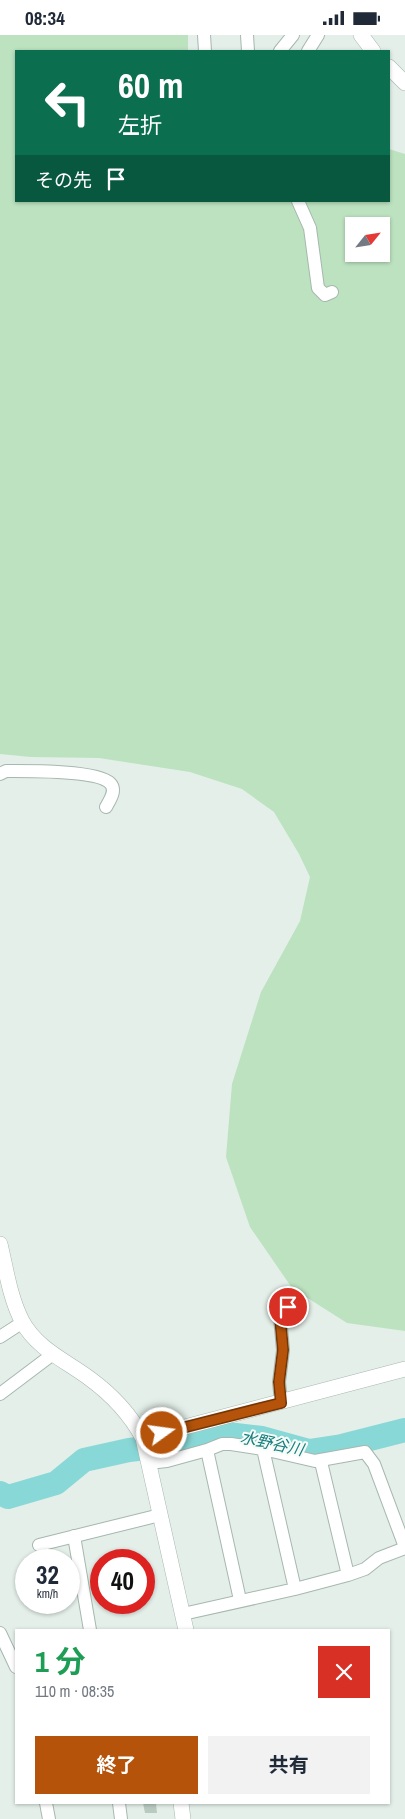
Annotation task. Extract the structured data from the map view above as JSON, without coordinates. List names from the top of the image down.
{
  "water": ["水野谷川"],
  "north": "top right",
  "page": {
    "status": "08:34",
    "turn": ["60 m", "左折"],
    "then": "その先",
    "speed": "32 km/h",
    "limit": "40",
    "heading": ["1 分", "110 m · 08:35"],
    "buttons": ["終了", "共有"]
  }
}
